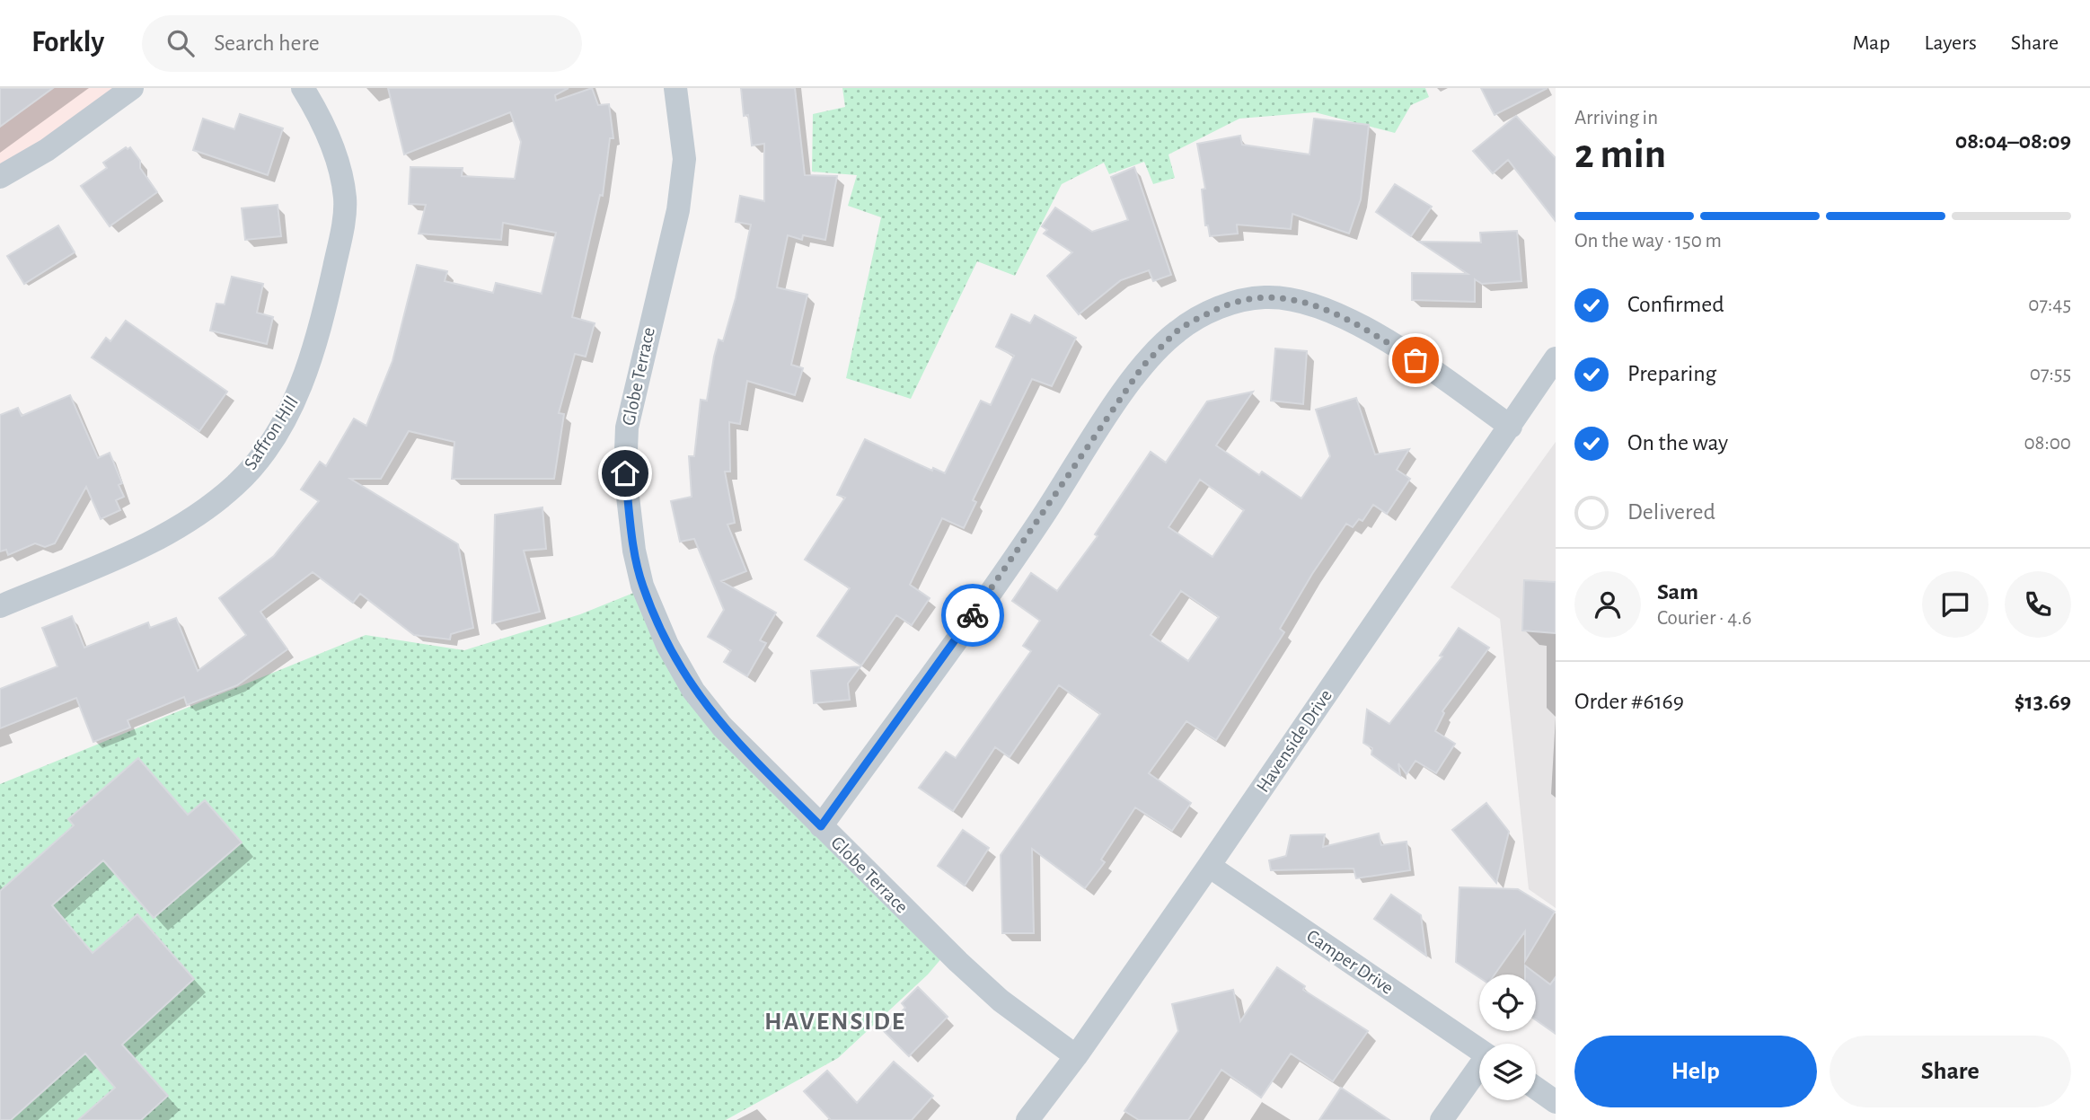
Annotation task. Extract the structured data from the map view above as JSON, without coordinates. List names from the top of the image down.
{
  "streets": {
    "street": [
      "Globe Terrace",
      "Saffron Hill",
      "Havenside Drive",
      "Camper Drive"
    ]
  },
  "crossings": [
    ["Globe Terrace", "Havenside Drive"],
    ["Havenside Drive", "Camper Drive"]
  ],
  "districts": ["HAVENSIDE"],
  "page": {
    "header": "Forkly",
    "search": "Search here",
    "nav": ["Map", "Layers", "Share"],
    "heading": ["2 min", "Arriving in", "08:04–08:09"],
    "panel": [
      "Sam",
      "Courier · 4.6",
      "Order #6169",
      "$13.69"
    ],
    "bar": "On the way · 150 m",
    "list": [
      ["Confirmed", "07:45"],
      ["Preparing", "07:55"],
      ["On the way", "08:00"],
      "Delivered"
    ],
    "buttons": ["Help", "Share"]
  }
}
